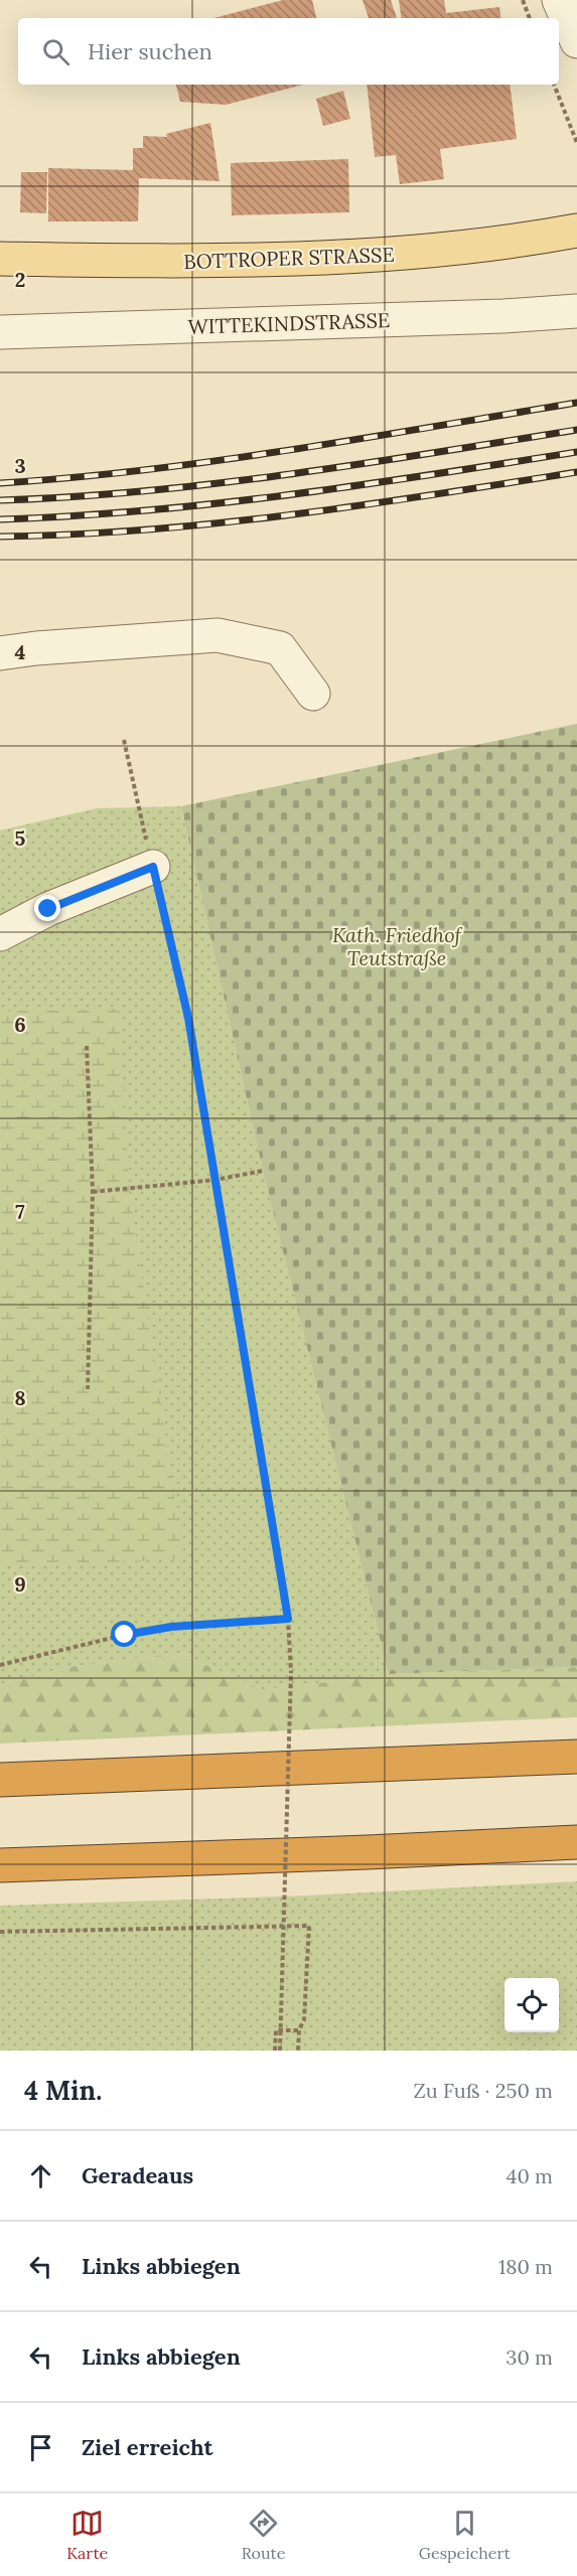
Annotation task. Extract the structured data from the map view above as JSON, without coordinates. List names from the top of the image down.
{
  "streets": {
    "main road": ["BOTTROPER STRASSE"],
    "street": ["WITTEKINDSTRASSE"]
  },
  "parks": ["Kath. Friedhof Teutstraße"],
  "page": {
    "search": "Hier suchen",
    "heading": ["4 Min.", "Zu Fuß · 250 m"],
    "list": [
      ["Geradeaus", "40 m"],
      ["Links abbiegen", "180 m"],
      ["Links abbiegen", "30 m"],
      "Ziel erreicht"
    ],
    "nav": ["Karte", "Route", "Gespeichert"]
  },
  "grid": {
    "rows": [
      "2",
      "3",
      "4",
      "5",
      "6",
      "7",
      "8",
      "9"
    ]
  }
}
